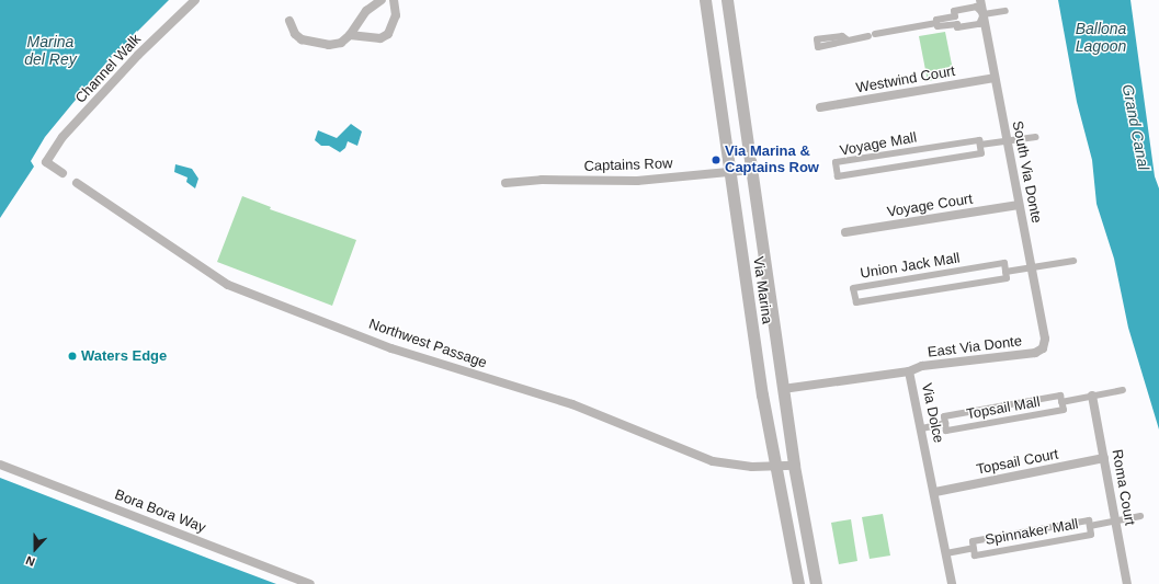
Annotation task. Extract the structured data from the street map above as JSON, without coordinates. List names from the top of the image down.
{
  "streets": {
    "street": [
      "Channel Walk",
      "Westwind Court",
      "Voyage Mall",
      "Captains Row",
      "South Via Donte",
      "Voyage Court",
      "Union Jack Mall",
      "Via Marina",
      "Northwest Passage",
      "East Via Donte",
      "Topsail Mall",
      "Via Dolce",
      "Topsail Court",
      "Roma Court",
      "Bora Bora Way",
      "Spinnaker Mall"
    ]
  },
  "crossings": [
    ["Westwind Court", "South Via Donte"],
    ["Voyage Mall", "South Via Donte"],
    ["Captains Row", "Via Marina"],
    ["South Via Donte", "Voyage Court"],
    ["South Via Donte", "Union Jack Mall"],
    ["South Via Donte", "East Via Donte"],
    ["Via Marina", "Northwest Passage"],
    ["Via Marina", "Via Dolce"],
    ["East Via Donte", "Via Dolce"],
    ["Topsail Mall", "Via Dolce"],
    ["Topsail Mall", "Roma Court"],
    ["Via Dolce", "Topsail Court"],
    ["Via Dolce", "Spinnaker Mall"],
    ["Topsail Court", "Roma Court"],
    ["Roma Court", "Spinnaker Mall"]
  ],
  "water": ["Ballona Lagoon", "Marina del Rey", "Grand Canal"],
  "places": ["Via Marina & Captains Row", "Waters Edge"],
  "north": "bottom"
}
